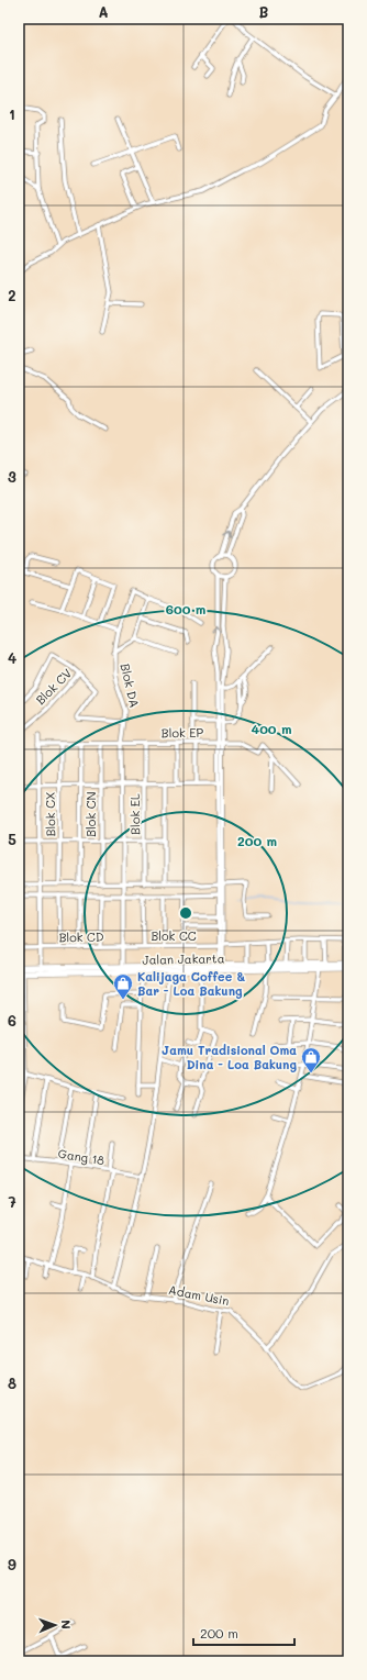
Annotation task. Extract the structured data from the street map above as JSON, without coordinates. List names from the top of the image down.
{
  "streets": {
    "main road": ["Jalan Jakarta"],
    "street": [
      "Blok DA",
      "Blok CV",
      "Blok EP",
      "Blok CX",
      "Blok CN",
      "Blok EL",
      "Blok CC",
      "Blok CD",
      "Gang 18",
      "Adam Usin"
    ]
  },
  "crossings": [
    ["Blok DA", "Blok CV"],
    ["Blok DA", "Blok EP"],
    ["Blok DA", "Blok CC"],
    ["Blok DA", "Blok CD"],
    ["Blok DA", "Jalan Jakarta"],
    ["Blok EP", "Blok CX"],
    ["Blok EP", "Blok CN"],
    ["Blok EP", "Blok EL"],
    ["Blok CC", "Blok CD"]
  ],
  "places": {
    "shop": ["Kalijaga Coffee & Bar - Loa Bakung", "Jamu Tradisional Oma Dina - Loa Bakung"]
  },
  "scale_bar": "200 m",
  "north": "right",
  "grid": {
    "columns": ["A", "B"],
    "rows": [
      "1",
      "2",
      "3",
      "4",
      "5",
      "6",
      "7",
      "8",
      "9"
    ]
  },
  "rings": ["600 m", "400 m", "200 m"]
}
